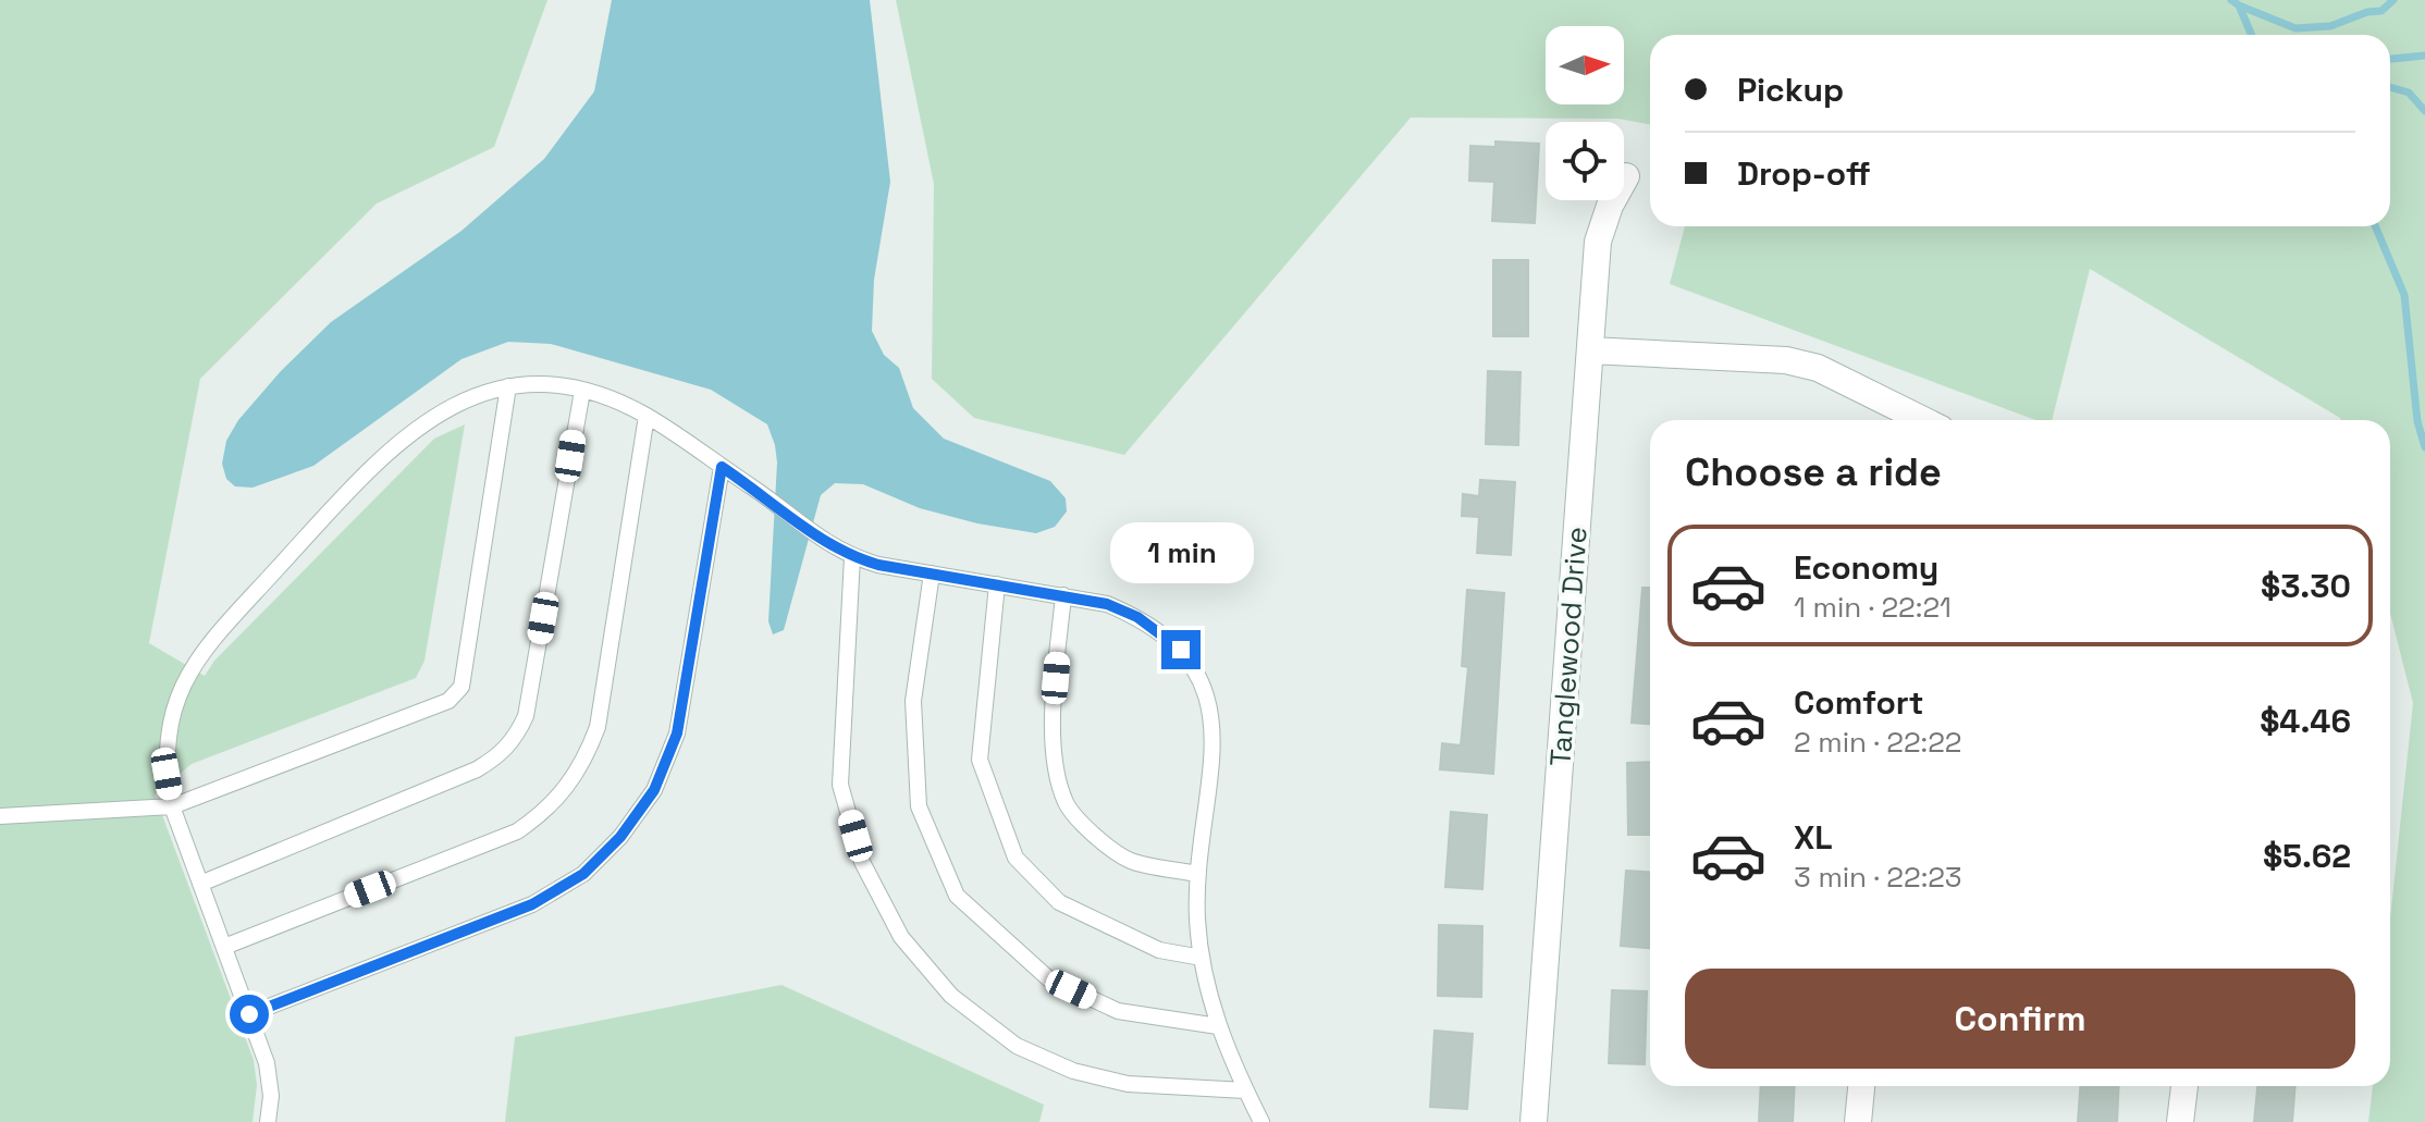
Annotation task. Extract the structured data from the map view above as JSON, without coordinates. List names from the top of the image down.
{
  "streets": {
    "street": ["Tanglewood Drive"]
  },
  "north": "right",
  "page": {
    "banner": ["Pickup", "Drop-off"],
    "heading": "Choose a ride",
    "bubble": "1 min",
    "list": [
      {
        "name": "Economy",
        "note": "1 min · 22:21",
        "value": "$3.30"
      },
      {
        "name": "Comfort",
        "note": "2 min · 22:22",
        "value": "$4.46"
      },
      {
        "name": "XL",
        "note": "3 min · 22:23",
        "value": "$5.62"
      }
    ],
    "buttons": "Confirm"
  }
}
